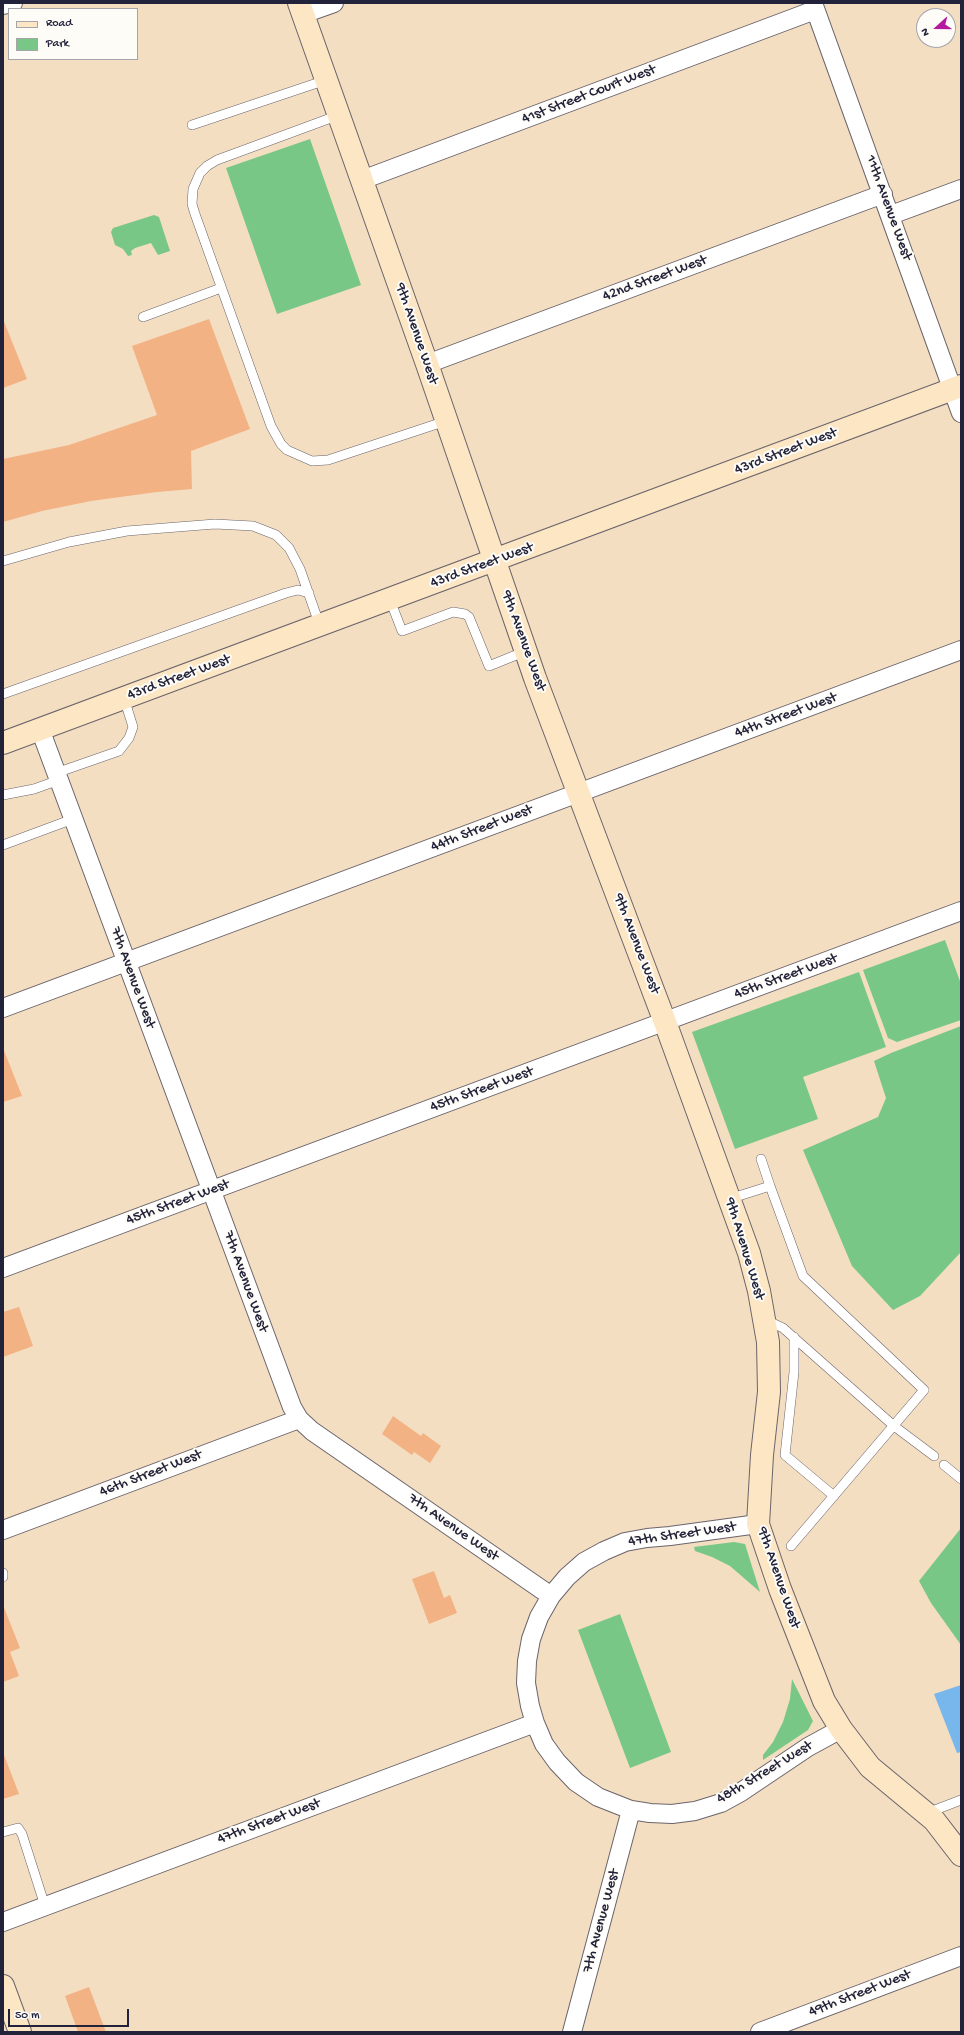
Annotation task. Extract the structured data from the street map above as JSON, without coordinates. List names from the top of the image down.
{
  "streets": {
    "street": [
      "41st Street Court West",
      "11th Avenue West",
      "42nd Street West",
      "9th Avenue West",
      "43rd Street West",
      "44th Street West",
      "45th Street West",
      "7th Avenue West",
      "46th Street West",
      "47th Street West",
      "48th Street West",
      "49th Street West"
    ]
  },
  "crossings": [
    ["41st Street Court West", "11th Avenue West"],
    ["41st Street Court West", "9th Avenue West"],
    ["11th Avenue West", "42nd Street West"],
    ["11th Avenue West", "43rd Street West"],
    ["42nd Street West", "9th Avenue West"],
    ["9th Avenue West", "43rd Street West"],
    ["9th Avenue West", "44th Street West"],
    ["9th Avenue West", "45th Street West"],
    ["9th Avenue West", "47th Street West"],
    ["9th Avenue West", "48th Street West"],
    ["43rd Street West", "7th Avenue West"],
    ["44th Street West", "7th Avenue West"],
    ["45th Street West", "7th Avenue West"],
    ["7th Avenue West", "46th Street West"],
    ["7th Avenue West", "47th Street West"],
    ["7th Avenue West", "48th Street West"],
    ["47th Street West", "48th Street West"]
  ],
  "legend": ["Road", "Park"],
  "scale_bar": "50 m",
  "north": "left"
}
